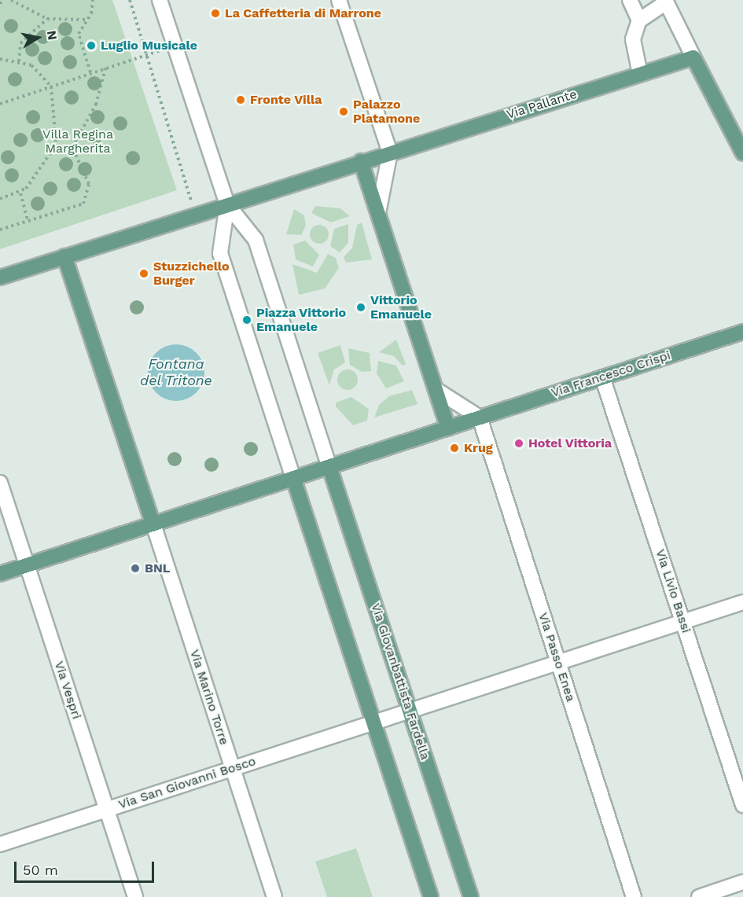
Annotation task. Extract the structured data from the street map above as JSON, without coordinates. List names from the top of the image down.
{
  "streets": {
    "main road": ["Via Pallante", "Via Francesco Crispi", "Via Giovanbattista Fardella"],
    "street": [
      "Via Livio Bassi",
      "Via Passo Enea",
      "Via Vespri",
      "Via Marino Torre",
      "Via San Giovanni Bosco"
    ]
  },
  "crossings": [
    ["Via Francesco Crispi", "Via Livio Bassi"],
    ["Via Francesco Crispi", "Via Passo Enea"],
    ["Via Francesco Crispi", "Via Giovanbattista Fardella"],
    ["Via Francesco Crispi", "Via Vespri"],
    ["Via Francesco Crispi", "Via Marino Torre"],
    ["Via Livio Bassi", "Via San Giovanni Bosco"],
    ["Via Passo Enea", "Via San Giovanni Bosco"],
    ["Via Giovanbattista Fardella", "Via San Giovanni Bosco"],
    ["Via Vespri", "Via San Giovanni Bosco"],
    ["Via Marino Torre", "Via San Giovanni Bosco"]
  ],
  "water": ["Fontana del Tritone"],
  "parks": ["Villa Regina Margherita"],
  "places": [
    "La Caffetteria di Marrone",
    "Luglio Musicale",
    "Fronte Villa",
    "Palazzo Platamone",
    "Stuzzichello Burger",
    "Vittorio Emanuele",
    "Piazza Vittorio Emanuele",
    "Hotel Vittoria",
    "Krug",
    "BNL"
  ],
  "scale_bar": "50 m",
  "north": "right"
}
